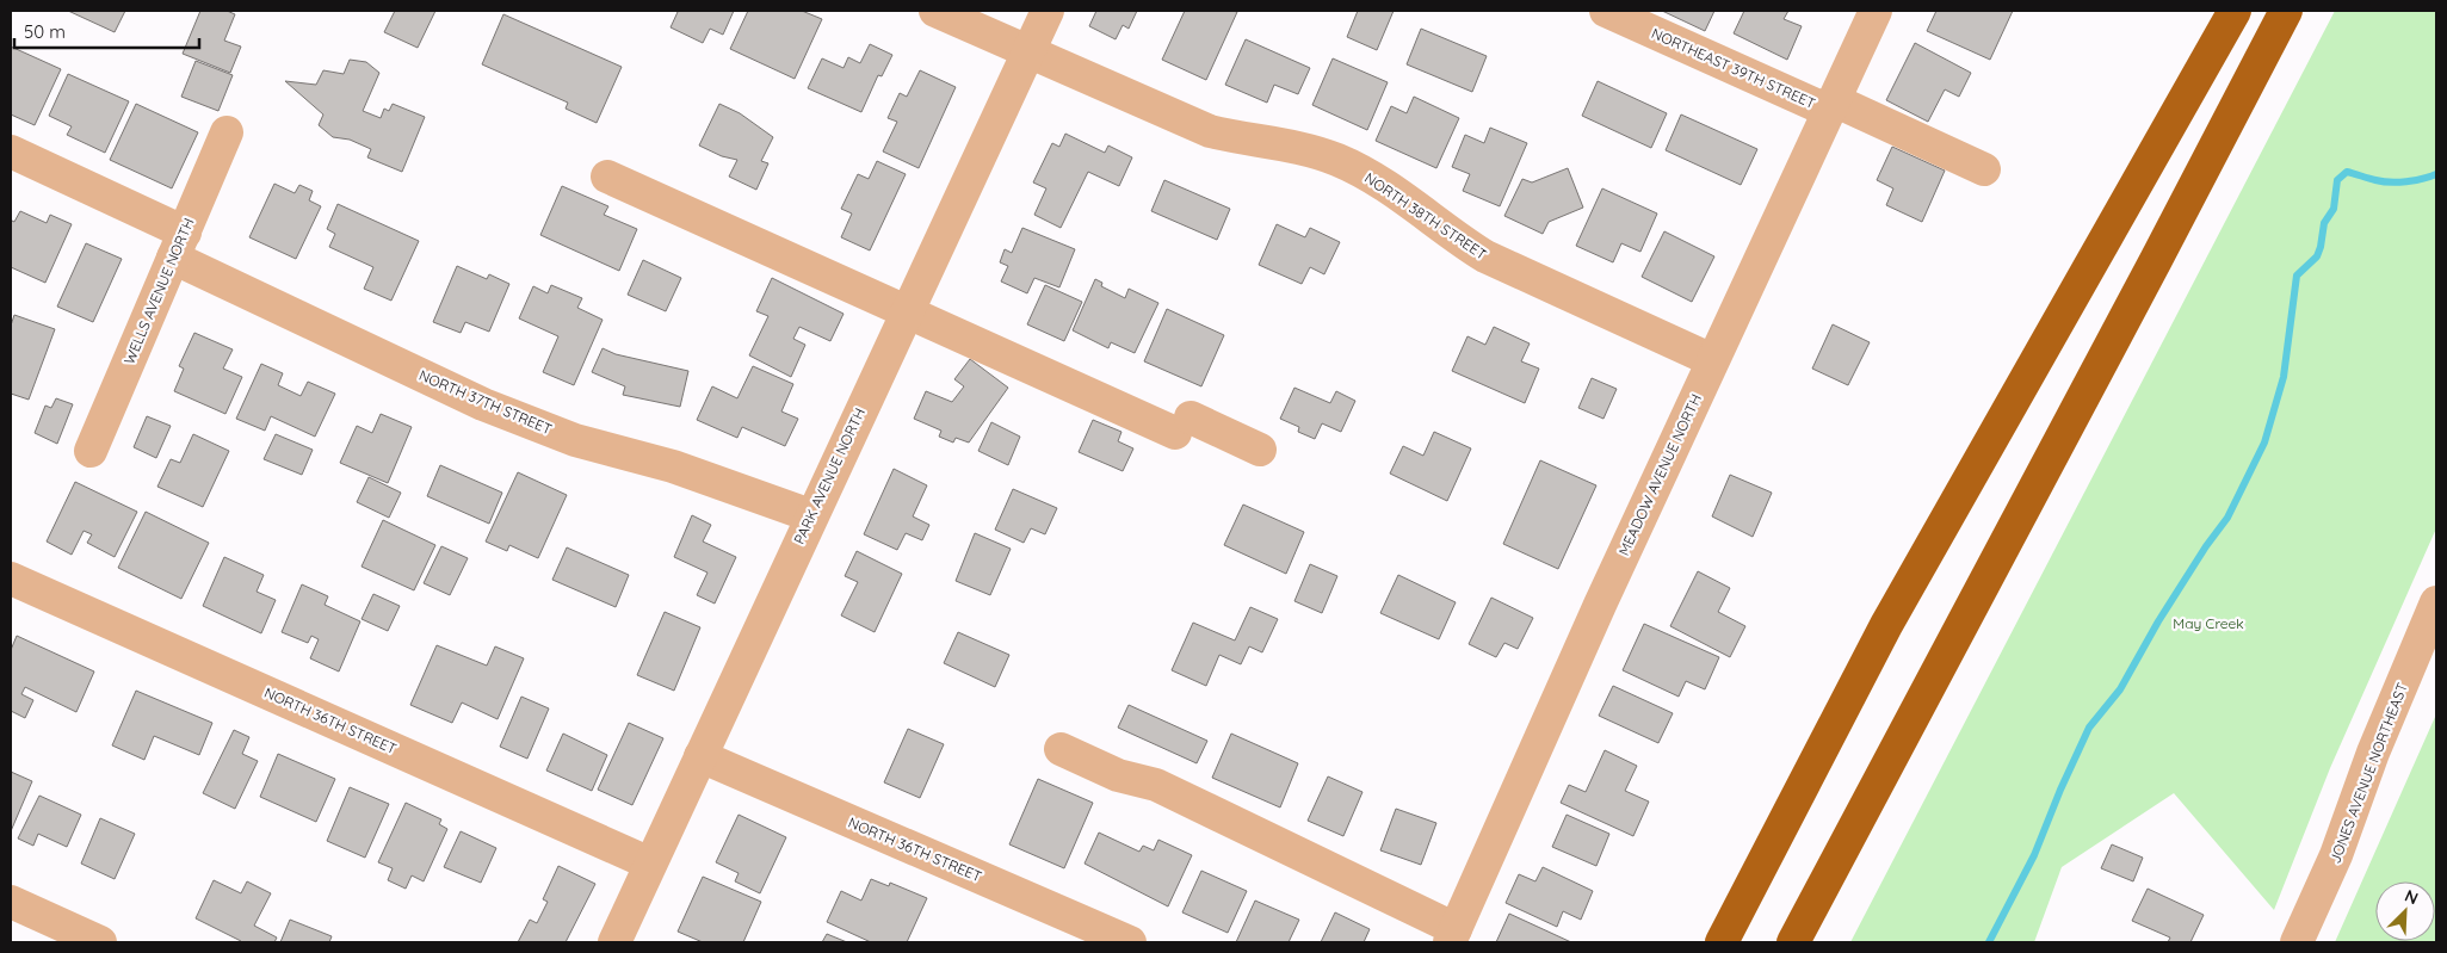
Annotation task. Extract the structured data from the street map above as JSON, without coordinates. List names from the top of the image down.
{
  "streets": {
    "street": [
      "NORTHEAST 39TH STREET",
      "NORTH 38TH STREET",
      "WELLS AVENUE NORTH",
      "NORTH 37TH STREET",
      "MEADOW AVENUE NORTH",
      "PARK AVENUE NORTH",
      "NORTH 36TH STREET",
      "JONES AVENUE NORTHEAST"
    ]
  },
  "crossings": [
    ["NORTHEAST 39TH STREET", "MEADOW AVENUE NORTH"],
    ["NORTH 38TH STREET", "MEADOW AVENUE NORTH"],
    ["NORTH 38TH STREET", "PARK AVENUE NORTH"],
    ["WELLS AVENUE NORTH", "NORTH 37TH STREET"],
    ["NORTH 37TH STREET", "PARK AVENUE NORTH"],
    ["PARK AVENUE NORTH", "NORTH 36TH STREET"]
  ],
  "parks": ["May Creek"],
  "scale_bar": "50 m",
  "north": "top right"
}
